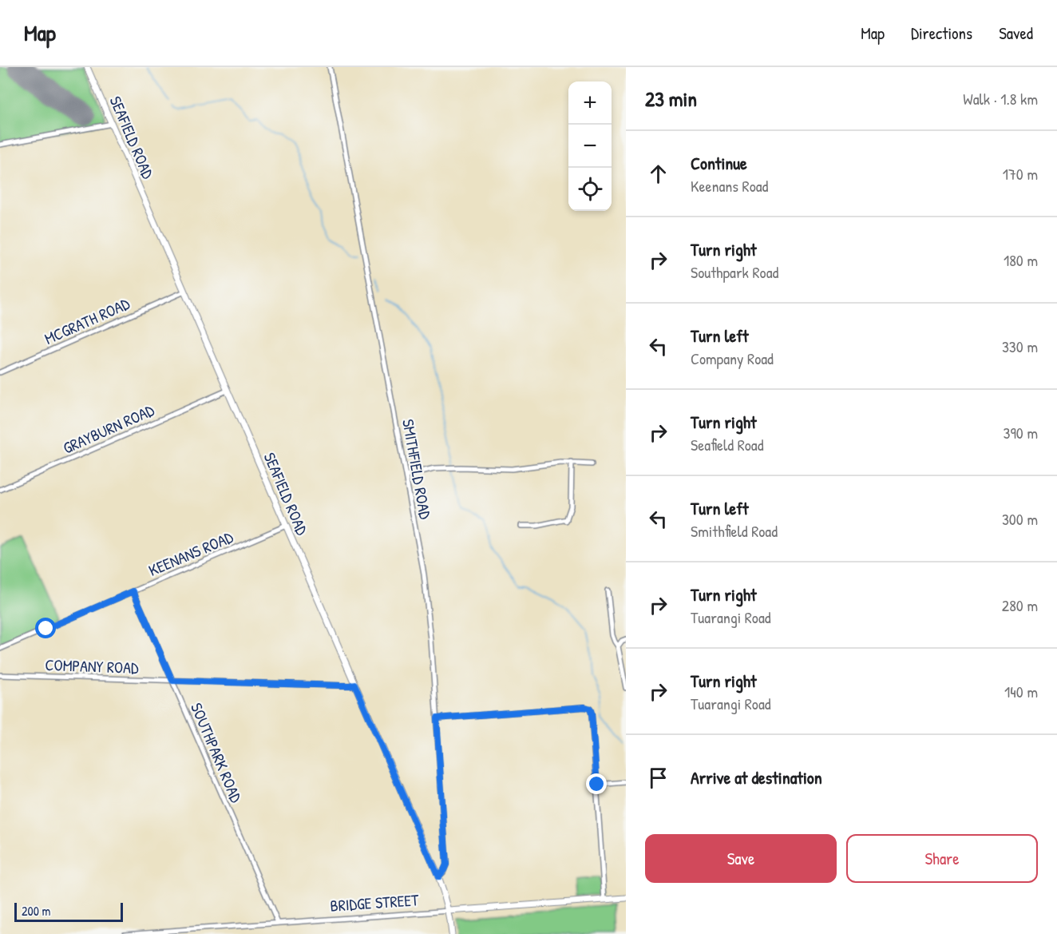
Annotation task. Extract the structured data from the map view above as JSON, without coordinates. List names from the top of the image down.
{
  "streets": {
    "street": [
      "SEAFIELD ROAD",
      "MCGRATH ROAD",
      "GRAYBURN ROAD",
      "SMITHFIELD ROAD",
      "KEENANS ROAD",
      "COMPANY ROAD",
      "SOUTHPARK ROAD",
      "BRIDGE STREET"
    ]
  },
  "crossings": [
    ["SEAFIELD ROAD", "MCGRATH ROAD"],
    ["SEAFIELD ROAD", "GRAYBURN ROAD"],
    ["SEAFIELD ROAD", "SMITHFIELD ROAD"],
    ["SEAFIELD ROAD", "KEENANS ROAD"],
    ["SEAFIELD ROAD", "COMPANY ROAD"],
    ["SEAFIELD ROAD", "BRIDGE STREET"],
    ["KEENANS ROAD", "SOUTHPARK ROAD"],
    ["COMPANY ROAD", "SOUTHPARK ROAD"],
    ["SOUTHPARK ROAD", "BRIDGE STREET"]
  ],
  "scale_bar": "200 m",
  "page": {
    "header": "Map",
    "nav": ["Map", "Directions", "Saved"],
    "heading": ["23 min", "Walk · 1.8 km"],
    "map_buttons": ["+", "−"],
    "list": [
      ["Continue", "Keenans Road", "170 m"],
      ["Turn right", "Southpark Road", "180 m"],
      ["Turn left", "Company Road", "330 m"],
      ["Turn right", "Seafield Road", "390 m"],
      ["Turn left", "Smithfield Road", "300 m"],
      ["Turn right", "Tuarangi Road", "280 m"],
      ["Turn right", "Tuarangi Road", "140 m"],
      "Arrive at destination"
    ],
    "buttons": ["Save", "Share"],
    "scale": "200 m"
  }
}
